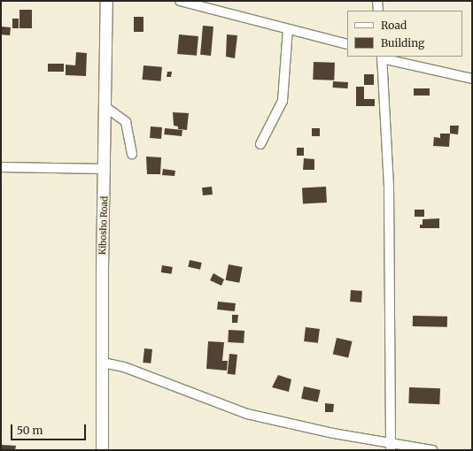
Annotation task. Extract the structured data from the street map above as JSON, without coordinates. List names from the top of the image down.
{
  "streets": {
    "street": ["Kibosho Road"]
  },
  "legend": ["Road", "Building"],
  "scale_bar": "50 m"
}
